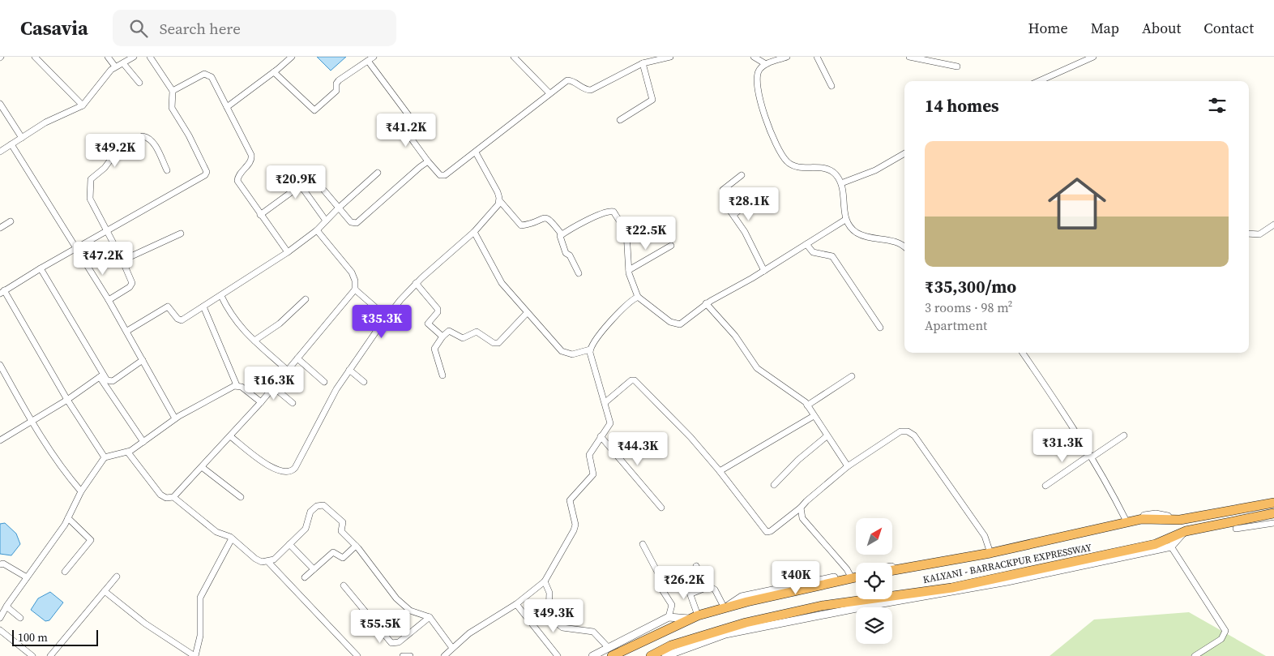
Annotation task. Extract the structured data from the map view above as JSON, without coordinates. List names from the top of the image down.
{
  "streets": {
    "highway": ["KALYANI - BARRACKPUR EXPRESSWAY"]
  },
  "scale_bar": "100 m",
  "north": "top right",
  "page": {
    "header": "Casavia",
    "search": "Search here",
    "nav": [
      "Home",
      "Map",
      "About",
      "Contact"
    ],
    "heading": "14 homes",
    "price": [
      "₹41.2K",
      "₹49.2K",
      "₹20.9K",
      "₹28.1K",
      "₹22.5K",
      "₹47.2K",
      "₹35.3K",
      "₹16.3K",
      "₹31.3K",
      "₹44.3K",
      "₹40K",
      "₹26.2K",
      "₹49.3K",
      "₹55.5K"
    ],
    "list": [
      {
        "name": "₹35,300/mo",
        "note": "3 rooms · 98 m² · Apartment"
      }
    ],
    "scale": "100 m"
  }
}
